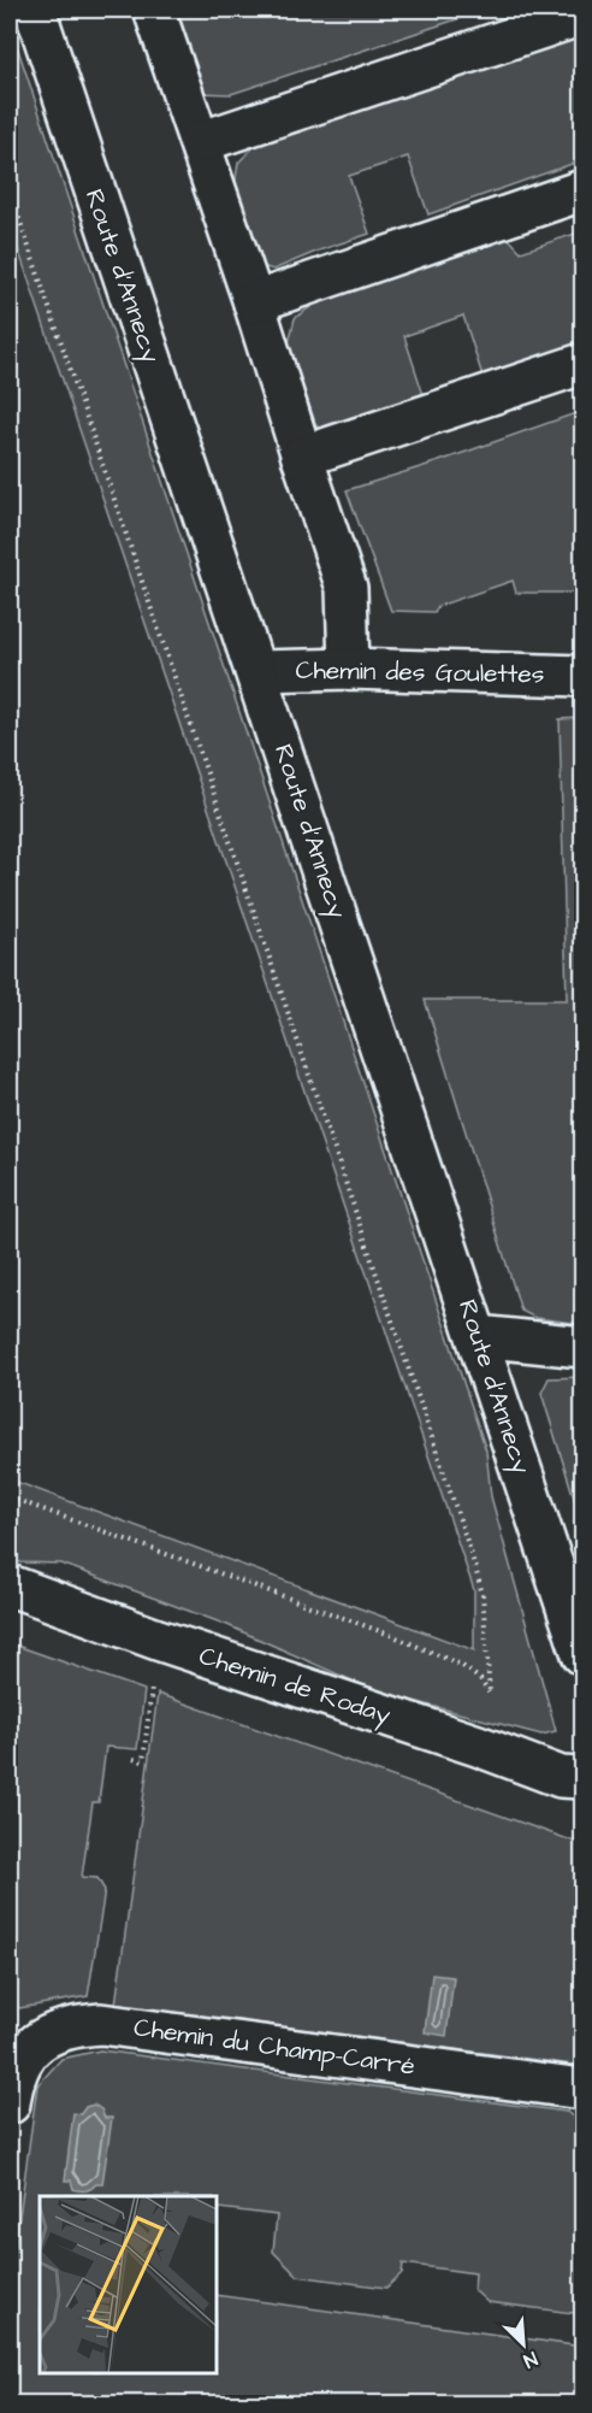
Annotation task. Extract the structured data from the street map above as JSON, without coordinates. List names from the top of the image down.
{
  "streets": {
    "main road": [
      "Route d'Annecy",
      "Chemin des Goulettes",
      "Chemin de Roday",
      "Chemin du Champ-Carré"
    ]
  },
  "crossings": [
    ["Route d'Annecy", "Chemin des Goulettes"]
  ],
  "north": "bottom right"
}
